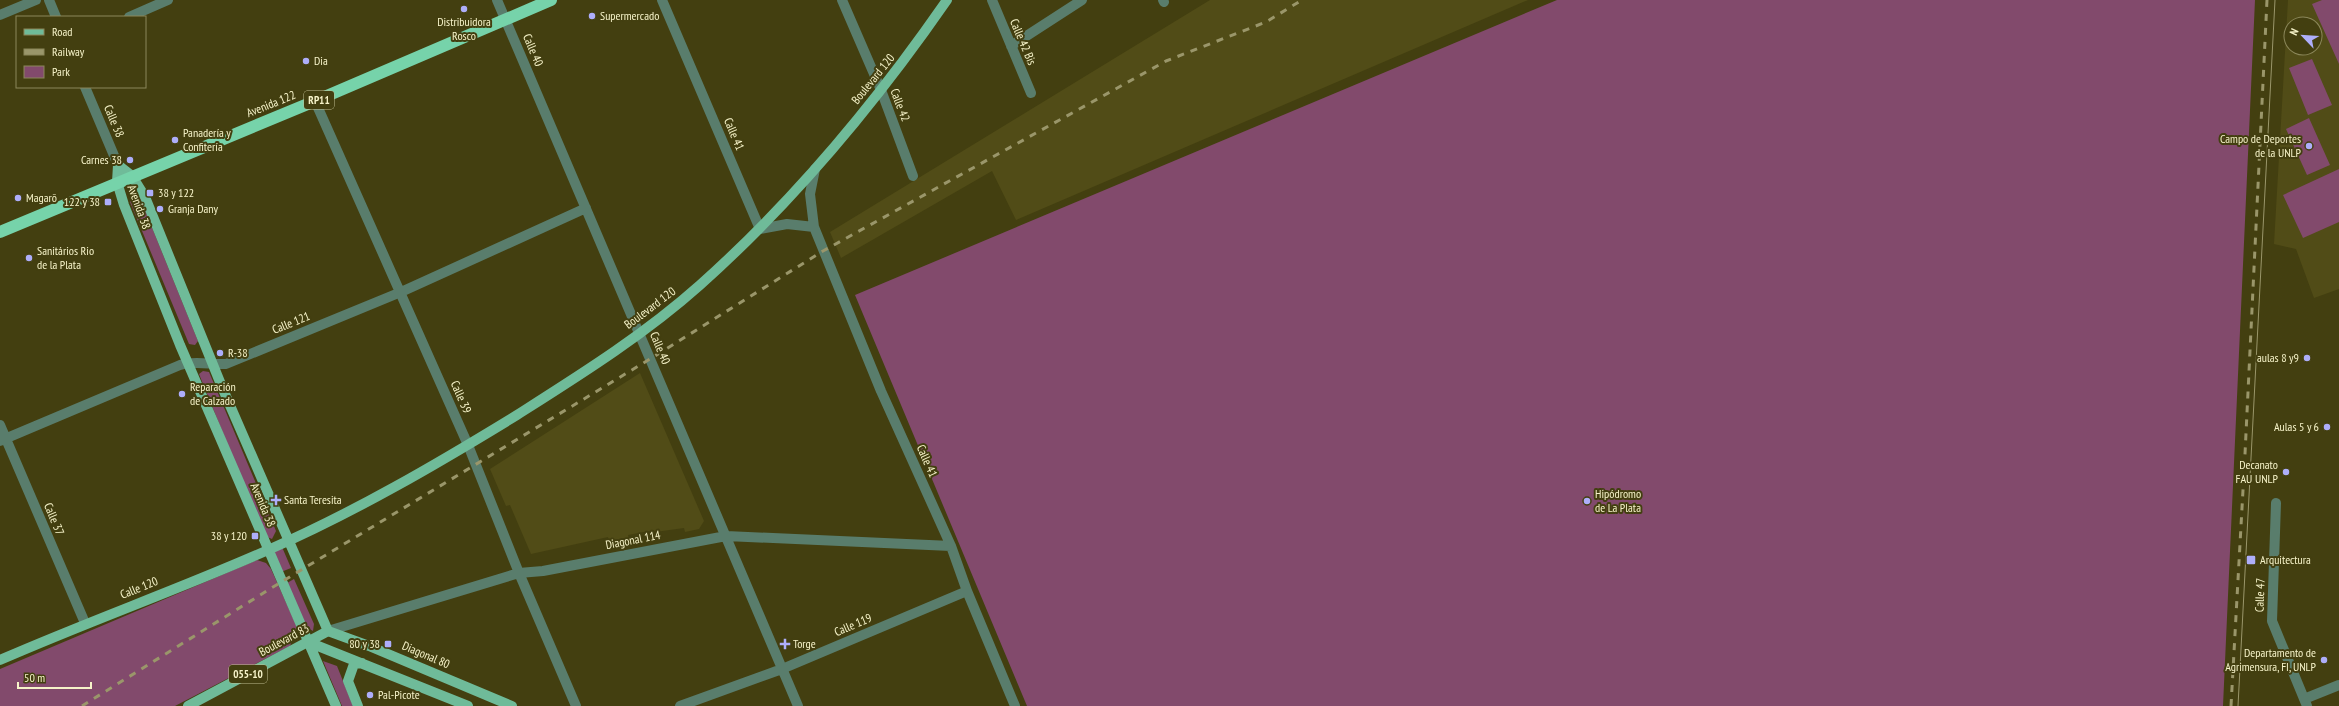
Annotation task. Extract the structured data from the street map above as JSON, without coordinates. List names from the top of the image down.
{
  "streets": {
    "highway": ["RP11", "Avenida 122"],
    "main road": [
      "Boulevard 120",
      "Avenida 38",
      "Calle 120",
      "Boulevard 83",
      "Diagonal 80",
      "055-10"
    ],
    "street": [
      "Calle 42 Bis",
      "Calle 40",
      "Calle 42",
      "Calle 38",
      "Calle 41",
      "Calle 121",
      "Calle 39",
      "Calle 37",
      "Diagonal 114",
      "Calle 47",
      "Calle 119"
    ]
  },
  "crossings": [
    ["Calle 40", "Boulevard 120"],
    ["Calle 40", "Avenida 122"],
    ["Calle 40", "Calle 121"],
    ["Calle 40", "Diagonal 114"],
    ["Calle 40", "Calle 119"],
    ["Boulevard 120", "Calle 42"],
    ["Boulevard 120", "Calle 41"],
    ["Boulevard 120", "Avenida 38"],
    ["Boulevard 120", "Calle 39"],
    ["Boulevard 120", "Calle 120"],
    ["Avenida 122", "Avenida 38"],
    ["Avenida 122", "Calle 39"],
    ["Calle 38", "Avenida 38"],
    ["Calle 41", "Diagonal 114"],
    ["Calle 41", "Calle 119"],
    ["Avenida 38", "Calle 121"],
    ["Avenida 38", "Diagonal 114"],
    ["Avenida 38", "Calle 120"],
    ["Avenida 38", "Boulevard 83"],
    ["Avenida 38", "Diagonal 80"],
    ["Calle 121", "Calle 39"],
    ["Calle 121", "Calle 37"],
    ["Calle 39", "Diagonal 114"],
    ["Calle 37", "Calle 120"],
    ["Diagonal 114", "Boulevard 83"],
    ["Diagonal 114", "Diagonal 80"],
    ["Boulevard 83", "Diagonal 80"]
  ],
  "places": {
    "other": [
      "Distribuidora Rosco",
      "Supermercado",
      "Dia",
      "Panadería y Confitería",
      "Campo de Deportes de la UNLP",
      "Carnes 38",
      "Magarō",
      "Granja Dany",
      "Sanitários Rio de la Plata",
      "R-38",
      "aulas 8 y9",
      "Reparación de Calzado",
      "Aulas 5 y 6",
      "Decanato FAU UNLP",
      "Hipódromo de La Plata",
      "Departamento de Agrimensura, FI, UNLP",
      "Pal-Picote"
    ],
    "transit": [
      "38 y 122",
      "122 y 38",
      "38 y 120",
      "Arquitectura",
      "80 y 38"
    ],
    "health": ["Santa Teresita", "Torge"]
  },
  "legend": ["Road", "Railway", "Park"],
  "scale_bar": "50 m",
  "north": "top left"
}
